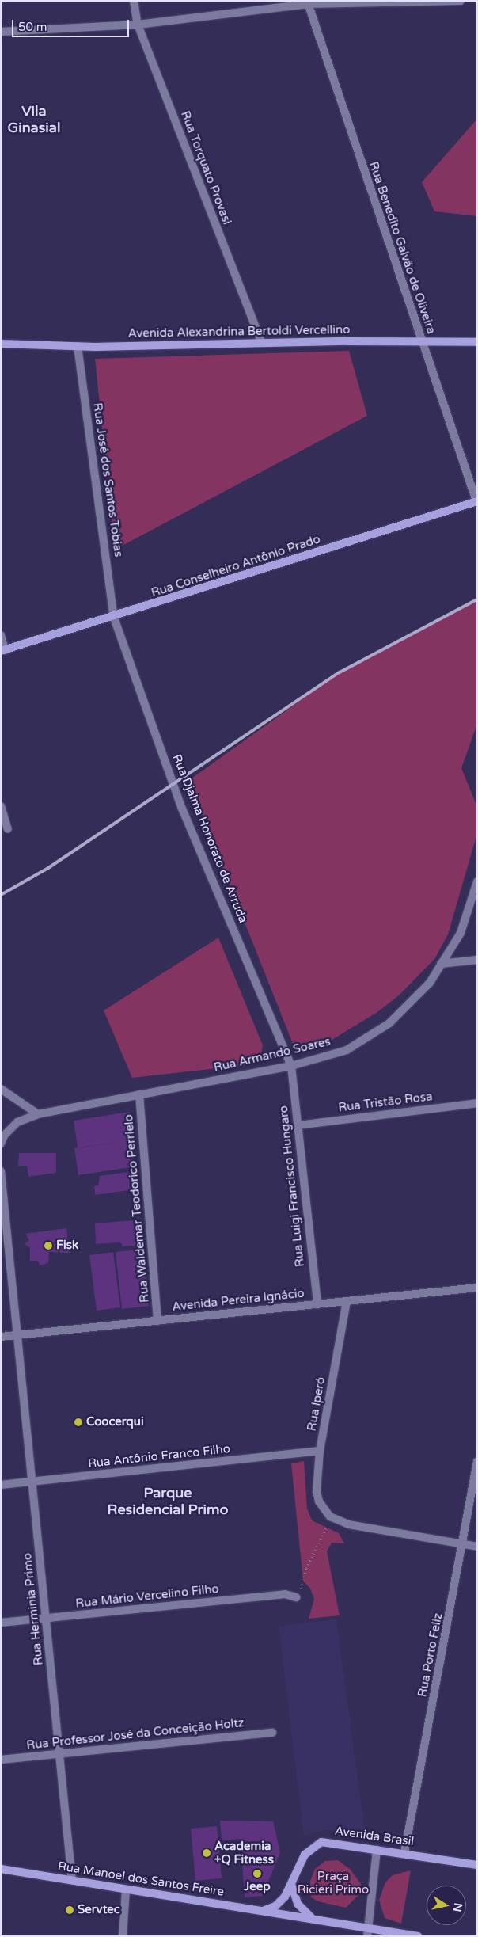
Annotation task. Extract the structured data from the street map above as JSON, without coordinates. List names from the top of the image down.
{
  "streets": {
    "main road": [
      "Avenida Alexandrina Bertoldi Vercellino",
      "Rua Conselheiro Antônio Prado",
      "Avenida Brasil",
      "Rua Manoel dos Santos Freire"
    ],
    "street": [
      "Rua Torquato Provasi",
      "Rua Benedito Galvão de Oliveira",
      "Rua José dos Santos Tobias",
      "Rua Djalma Honorato de Arruda",
      "Rua Armando Soares",
      "Rua Tristão Rosa",
      "Rua Luigi Francisco Hungaro",
      "Rua Waldemar Teodorico Perrielo",
      "Avenida Pereira Ignácio",
      "Rua Iperó",
      "Rua Antônio Franco Filho",
      "Rua Mário Vercelino Filho",
      "Rua Herminia Primo",
      "Rua Porto Feliz",
      "Rua Professor José da Conceição Holtz"
    ]
  },
  "crossings": [
    ["Rua Torquato Provasi", "Avenida Alexandrina Bertoldi Vercellino"],
    ["Rua Benedito Galvão de Oliveira", "Avenida Alexandrina Bertoldi Vercellino"],
    ["Rua Benedito Galvão de Oliveira", "Rua Conselheiro Antônio Prado"],
    ["Avenida Alexandrina Bertoldi Vercellino", "Rua José dos Santos Tobias"],
    ["Rua José dos Santos Tobias", "Rua Conselheiro Antônio Prado"],
    ["Rua José dos Santos Tobias", "Rua Djalma Honorato de Arruda"],
    ["Rua Conselheiro Antônio Prado", "Rua Djalma Honorato de Arruda"],
    ["Rua Djalma Honorato de Arruda", "Rua Armando Soares"],
    ["Rua Djalma Honorato de Arruda", "Rua Luigi Francisco Hungaro"],
    ["Rua Armando Soares", "Rua Luigi Francisco Hungaro"],
    ["Rua Armando Soares", "Rua Waldemar Teodorico Perrielo"],
    ["Rua Tristão Rosa", "Rua Luigi Francisco Hungaro"],
    ["Rua Luigi Francisco Hungaro", "Avenida Pereira Ignácio"],
    ["Rua Waldemar Teodorico Perrielo", "Avenida Pereira Ignácio"],
    ["Avenida Pereira Ignácio", "Rua Iperó"],
    ["Avenida Pereira Ignácio", "Rua Herminia Primo"],
    ["Rua Iperó", "Rua Antônio Franco Filho"],
    ["Rua Antônio Franco Filho", "Rua Herminia Primo"],
    ["Rua Mário Vercelino Filho", "Rua Herminia Primo"],
    ["Rua Herminia Primo", "Rua Professor José da Conceição Holtz"],
    ["Rua Herminia Primo", "Rua Manoel dos Santos Freire"],
    ["Rua Porto Feliz", "Avenida Brasil"],
    ["Avenida Brasil", "Rua Manoel dos Santos Freire"]
  ],
  "districts": ["Vila Ginasial", "Parque Residencial Primo"],
  "parks": ["Praça Ricieri Primo"],
  "places": [
    "Fisk",
    "Coocerqui",
    "Academia +Q Fitness",
    "Jeep",
    "Servtec"
  ],
  "scale_bar": "50 m",
  "north": "right"
}
